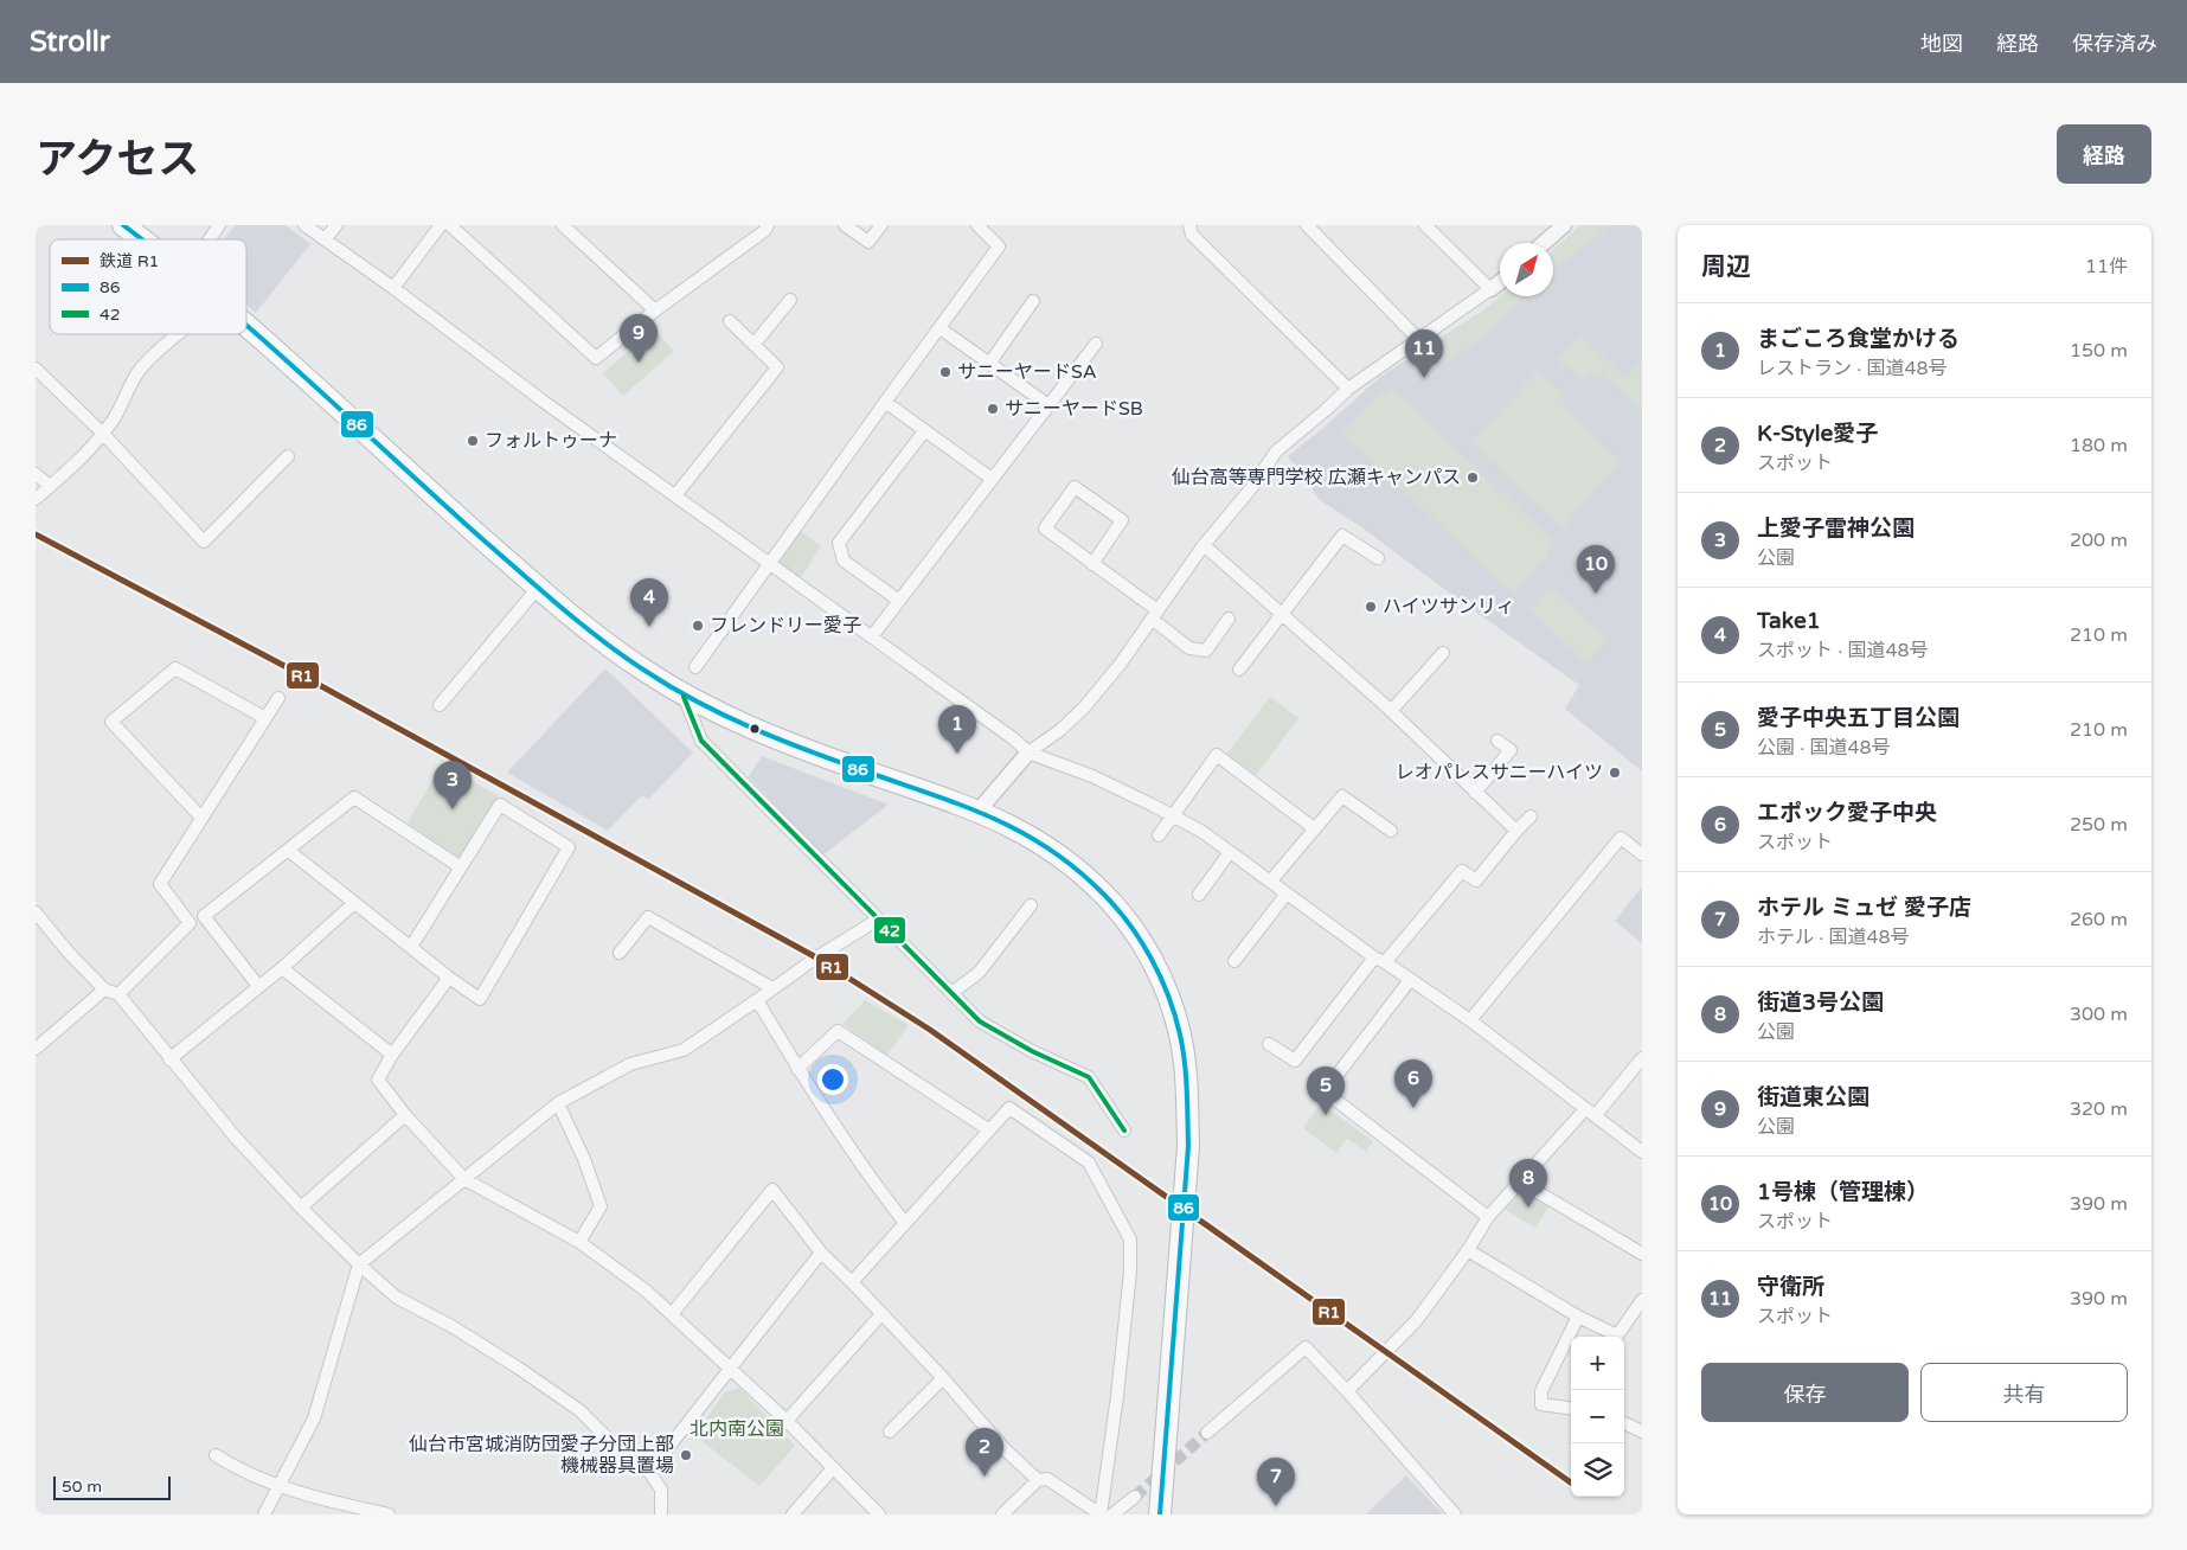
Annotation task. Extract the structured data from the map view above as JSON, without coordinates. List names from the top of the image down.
{
  "parks": ["北内南公園"],
  "places": [
    "サニーヤードSA",
    "サニーヤードSB",
    "フォルトゥーナ",
    "仙台高等専門学校 広瀬キャンパス",
    "ハイツサンリィ",
    "フレンドリー愛子",
    "レオパレスサニーハイツ",
    "仙台市宮城消防団愛子分団上部 機械器具置場"
  ],
  "lines": ["transit line 86", "rail line R1", "transit line 42"],
  "legend": ["鉄道 R1", "86", "42"],
  "scale_bar": "50 m",
  "north": "top right",
  "page": {
    "header": "Strollr",
    "nav": ["地図", "経路", "保存済み"],
    "title": "アクセス",
    "buttons": [
      "経路",
      ["保存", "共有"]
    ],
    "heading": ["周辺", "11件"],
    "list": [
      {
        "mark": "1",
        "name": "まごころ食堂かける",
        "note": "レストラン · 国道48号",
        "value": "150 m"
      },
      {
        "mark": "2",
        "name": "K-Style愛子",
        "note": "スポット",
        "value": "180 m"
      },
      {
        "mark": "3",
        "name": "上愛子雷神公園",
        "note": "公園",
        "value": "200 m"
      },
      {
        "mark": "4",
        "name": "Take1",
        "note": "スポット · 国道48号",
        "value": "210 m"
      },
      {
        "mark": "5",
        "name": "愛子中央五丁目公園",
        "note": "公園 · 国道48号",
        "value": "210 m"
      },
      {
        "mark": "6",
        "name": "エポック愛子中央",
        "note": "スポット",
        "value": "250 m"
      },
      {
        "mark": "7",
        "name": "ホテル ミュゼ 愛子店",
        "note": "ホテル · 国道48号",
        "value": "260 m"
      },
      {
        "mark": "8",
        "name": "街道3号公園",
        "note": "公園",
        "value": "300 m"
      },
      {
        "mark": "9",
        "name": "街道東公園",
        "note": "公園",
        "value": "320 m"
      },
      {
        "mark": "10",
        "name": "1号棟（管理棟）",
        "note": "スポット",
        "value": "390 m"
      },
      {
        "mark": "11",
        "name": "守衛所",
        "note": "スポット",
        "value": "390 m"
      }
    ],
    "pins": [
      "9",
      "11",
      "10",
      "4",
      "1",
      "3",
      "6",
      "5",
      "8",
      "2",
      "7"
    ],
    "map_buttons": ["+", "−"],
    "scale": "50 m"
  }
}
